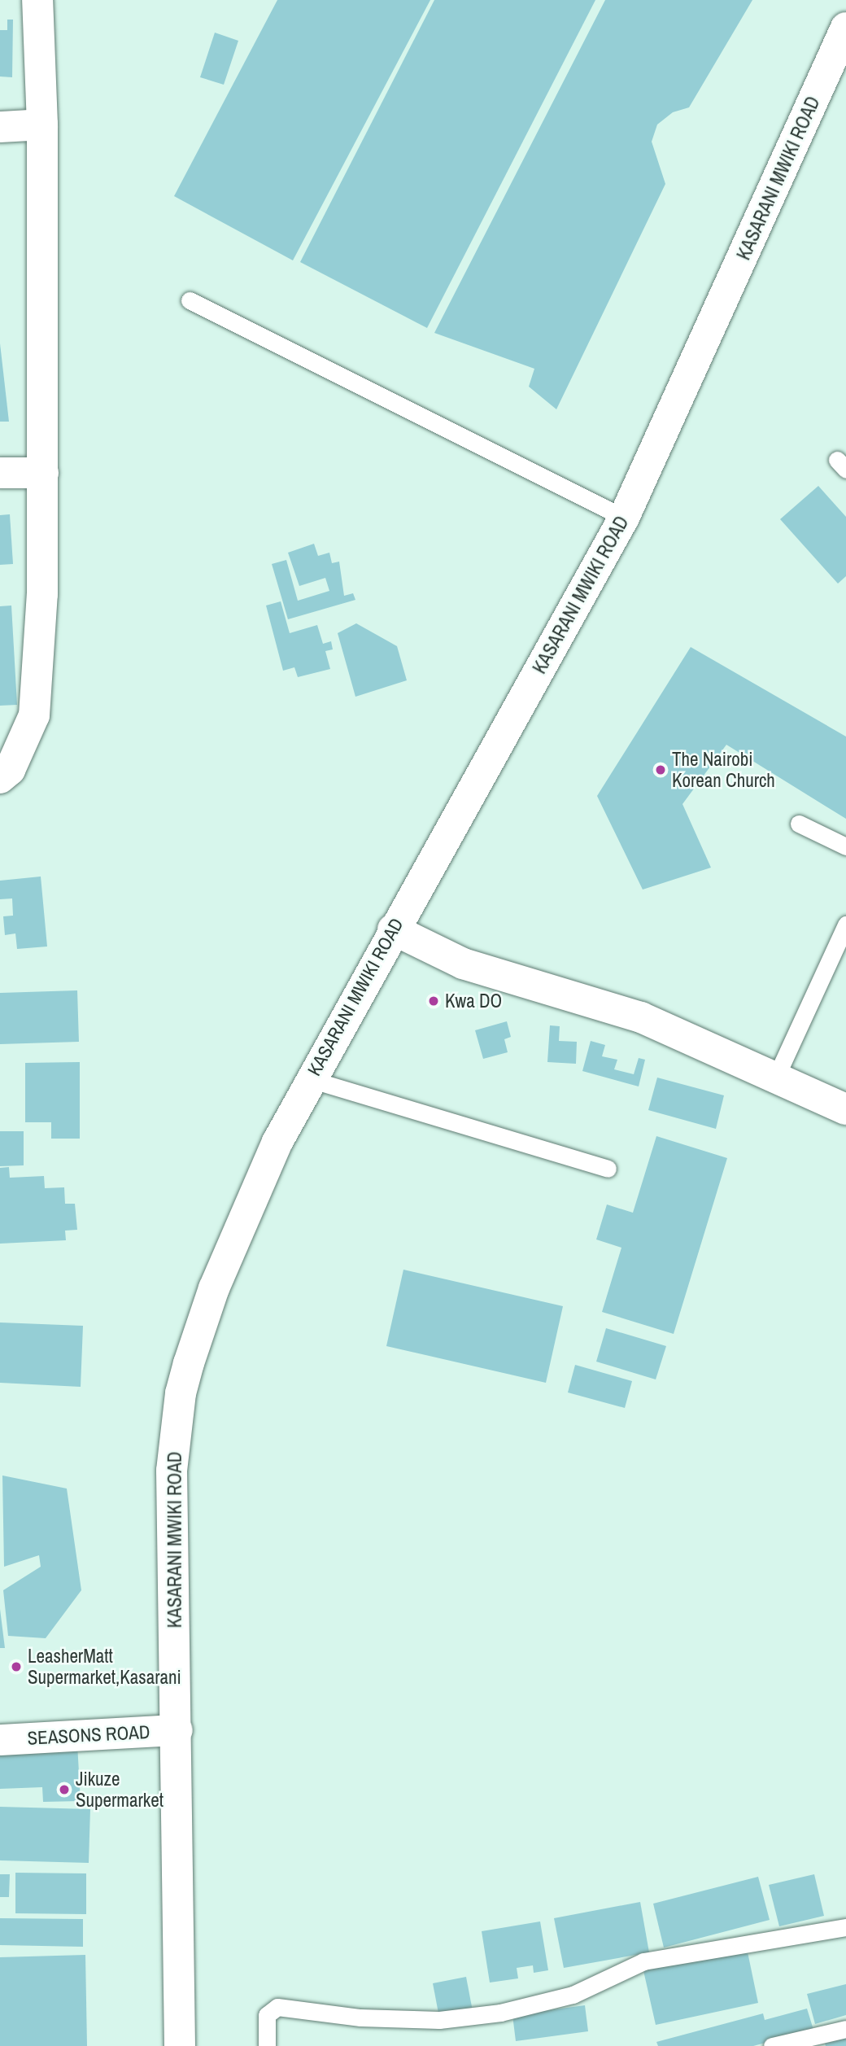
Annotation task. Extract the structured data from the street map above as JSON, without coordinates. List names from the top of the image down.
{
  "streets": {
    "main road": ["KASARANI MWIKI ROAD", "SEASONS ROAD"]
  },
  "crossings": [
    ["KASARANI MWIKI ROAD", "SEASONS ROAD"]
  ],
  "places": [
    "The Nairobi Korean Church",
    "Kwa DO",
    "LeasherMatt Supermarket,Kasarani",
    "Jikuze Supermarket"
  ]
}
